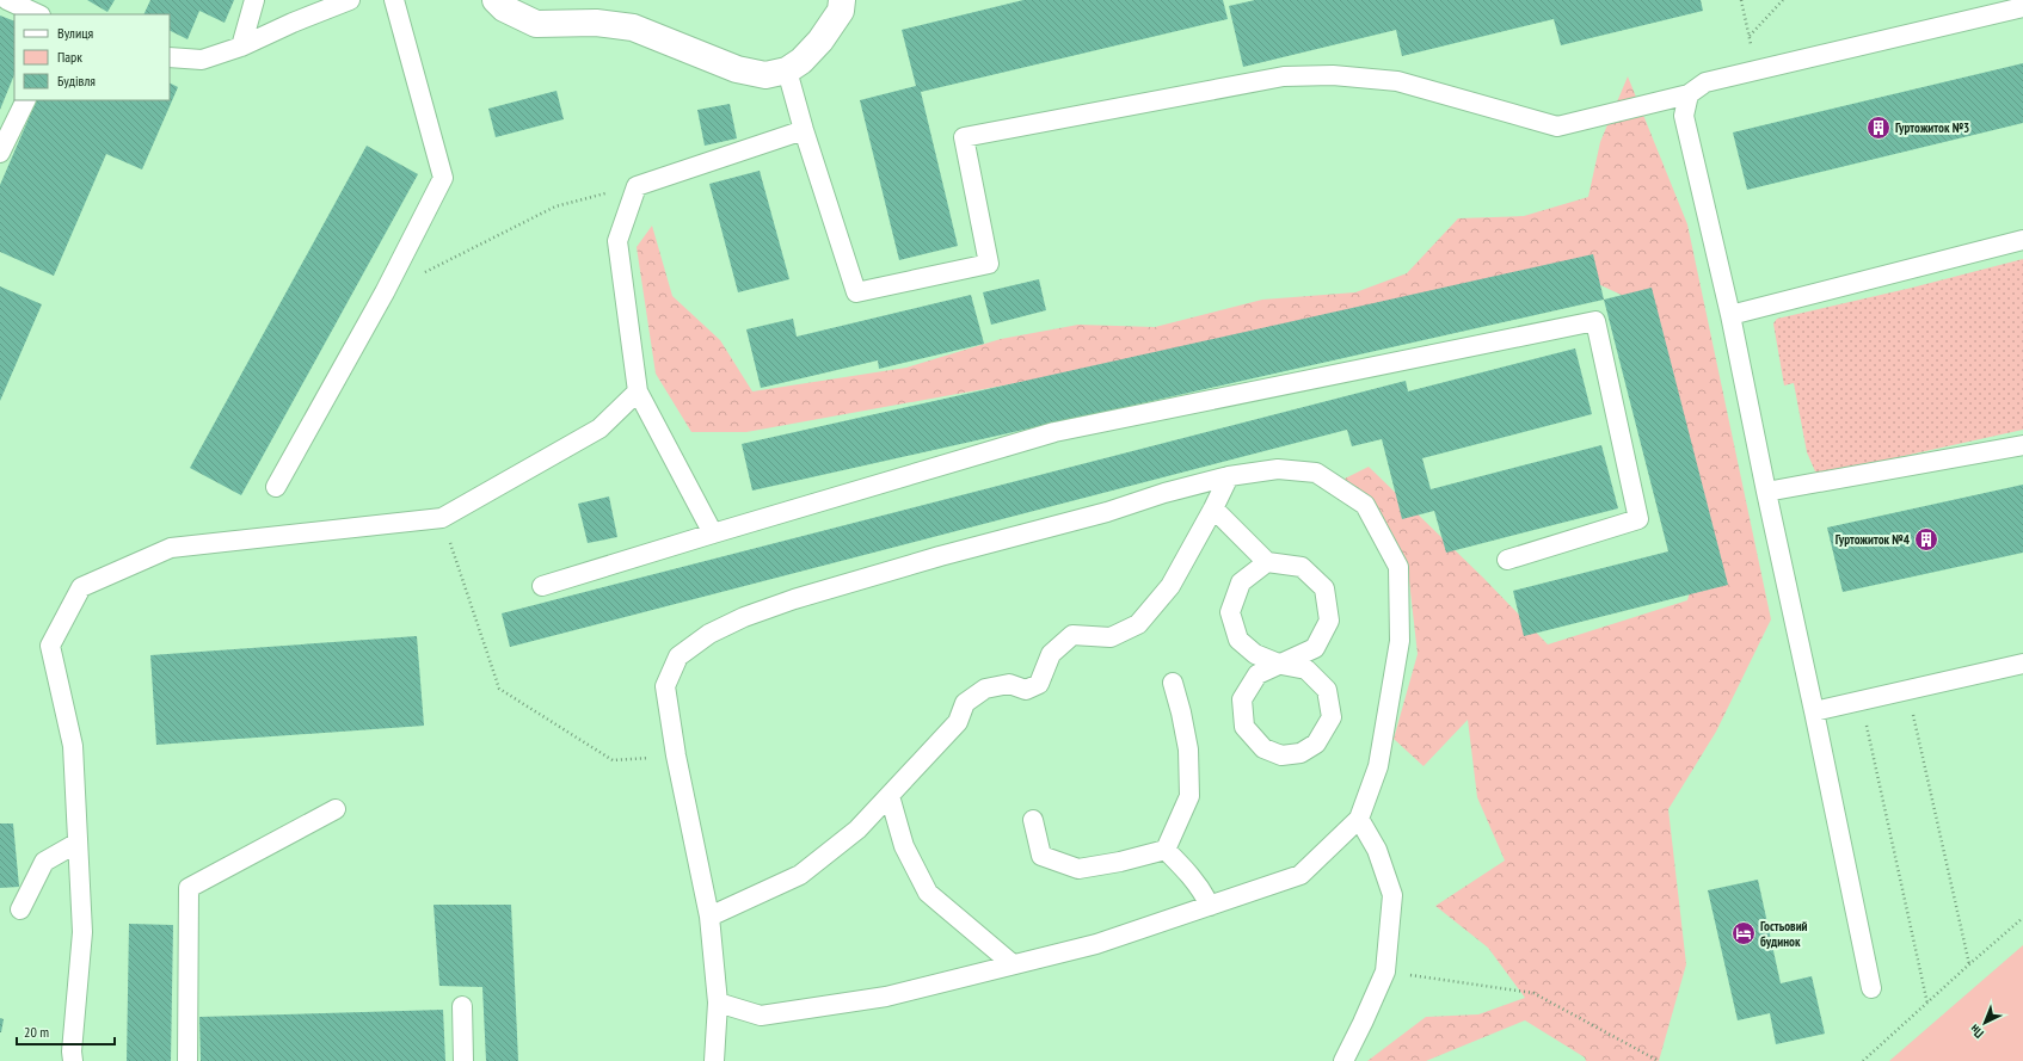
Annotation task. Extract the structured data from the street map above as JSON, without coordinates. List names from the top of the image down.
{
  "places": {
    "building": ["Гуртожиток №3", "Гуртожиток №4"],
    "hotel": ["Гостьовий будинок"]
  },
  "legend": ["Вулиця", "Парк", "Будівля"],
  "scale_bar": "20 m",
  "north": "bottom left"
}
